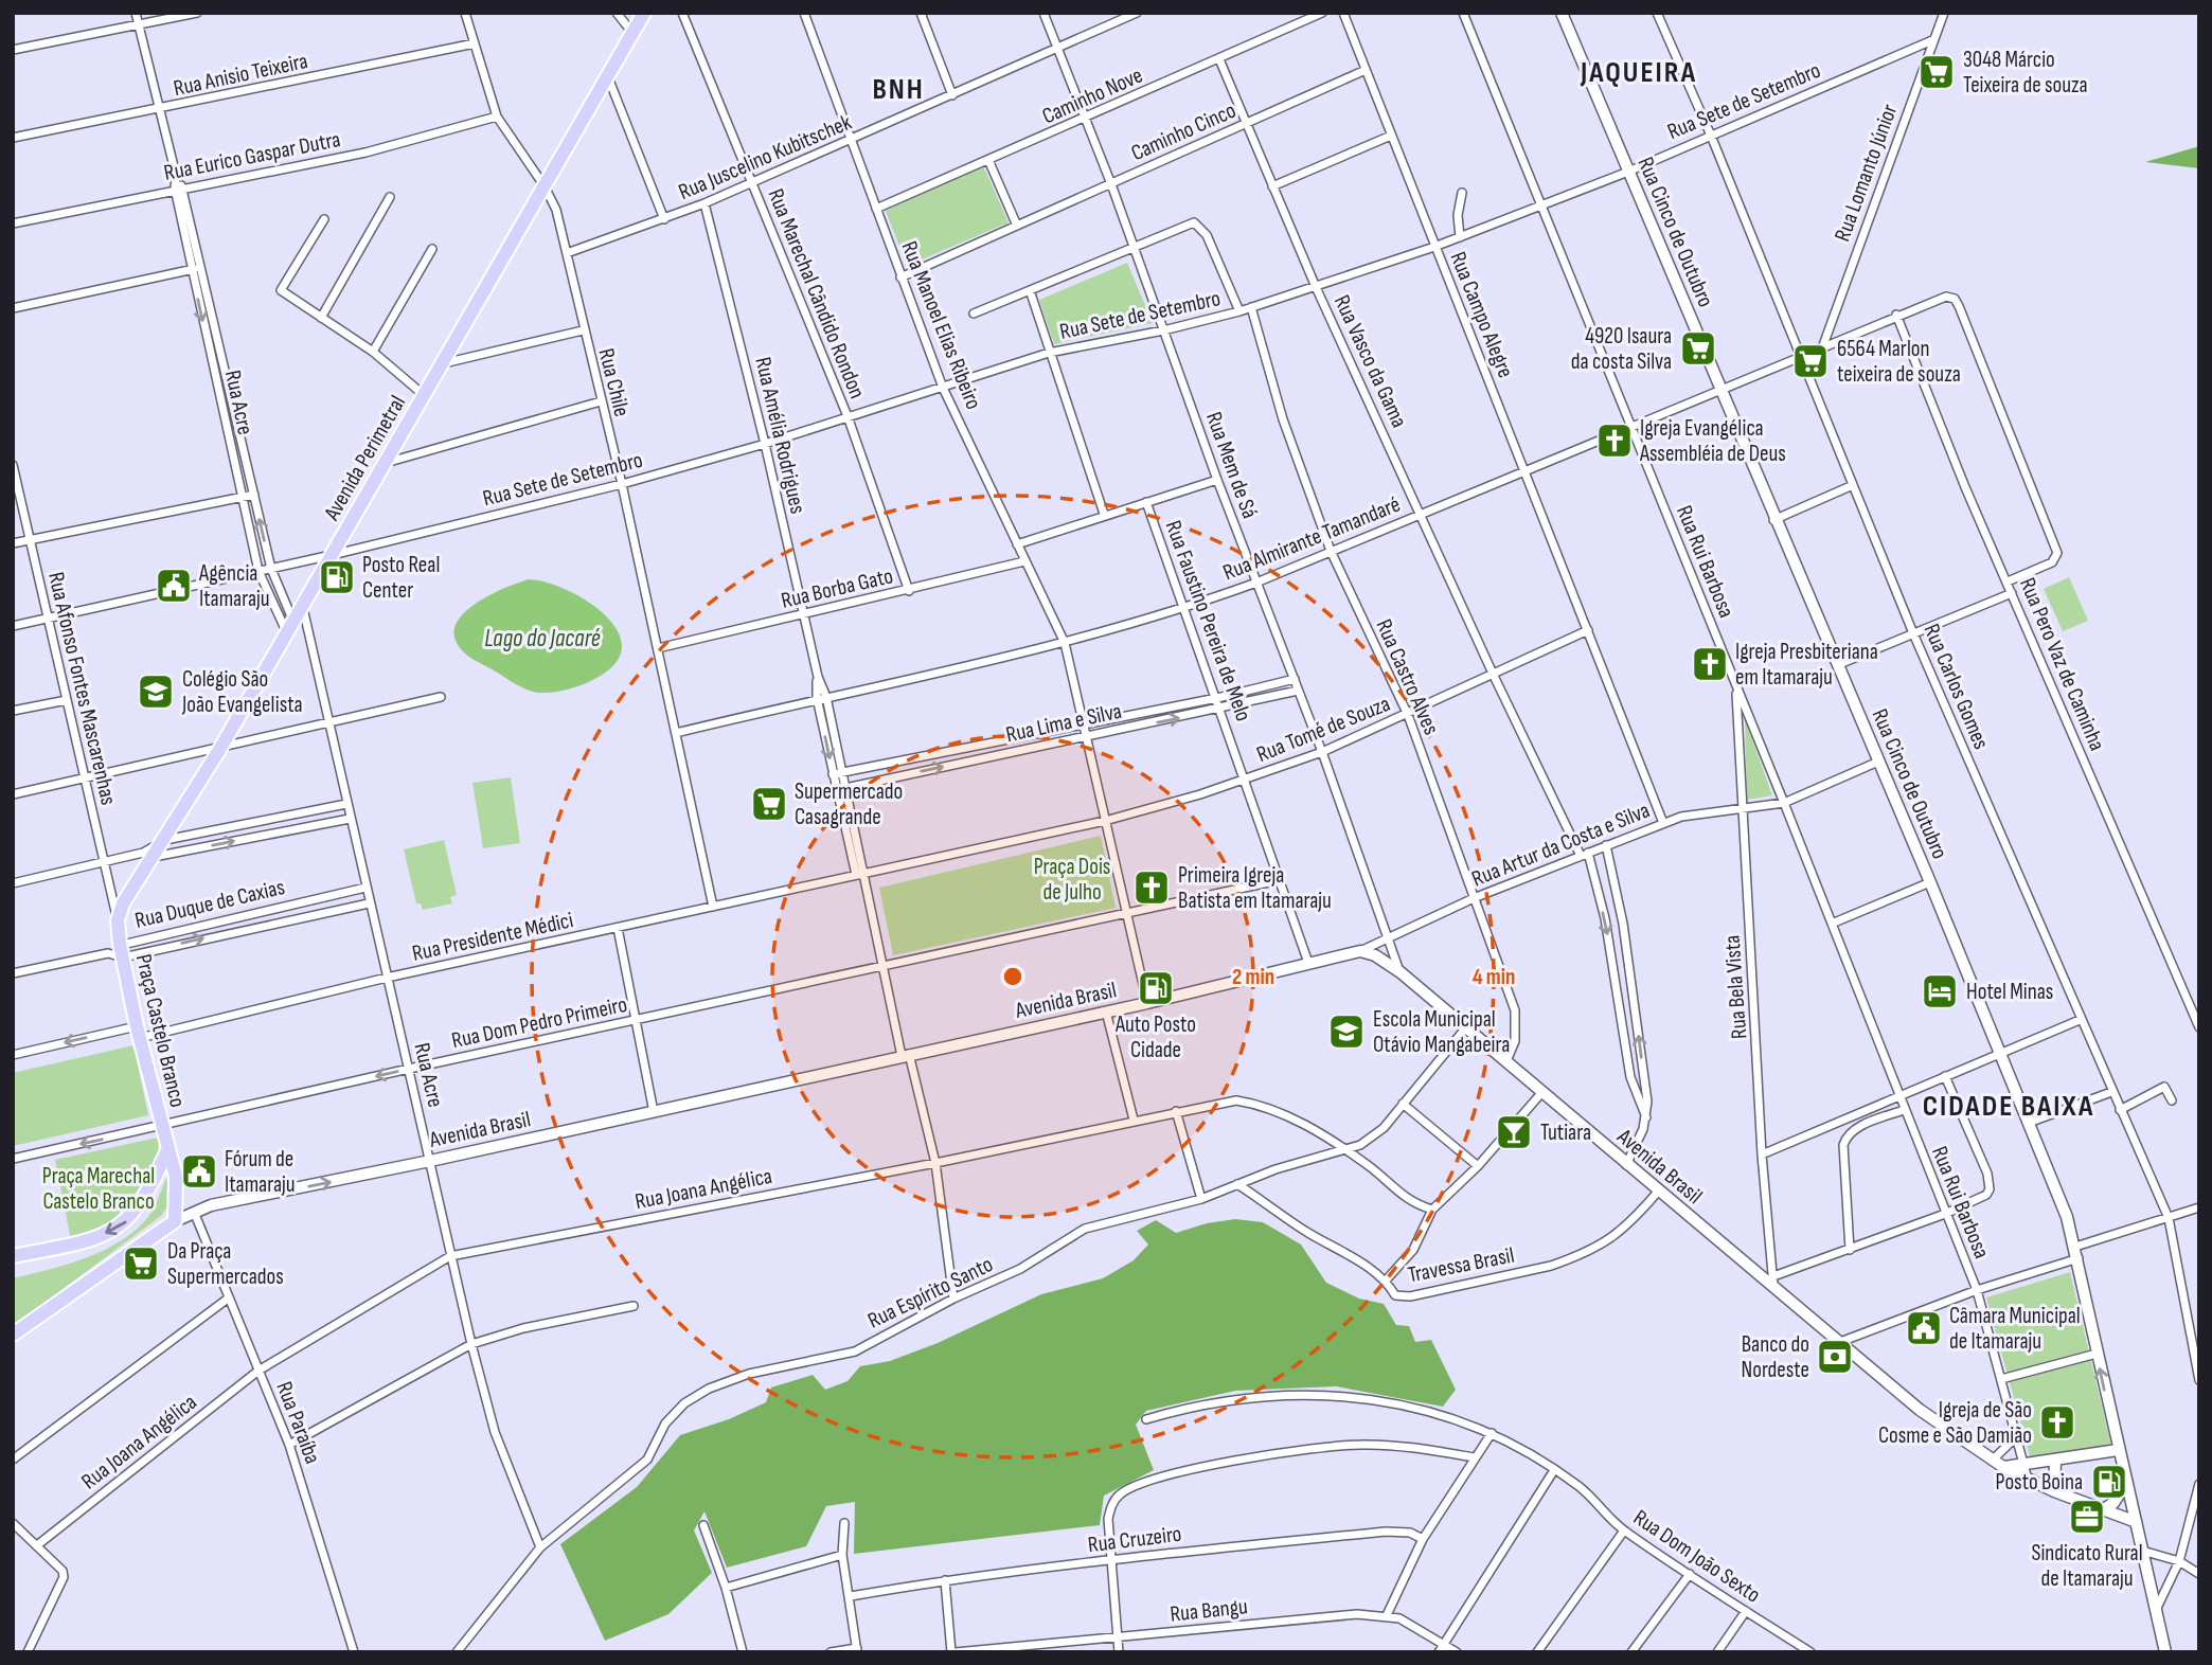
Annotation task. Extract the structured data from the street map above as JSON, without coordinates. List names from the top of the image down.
{
  "streets": {
    "main road": ["Avenida Perimetral", "Praça Castelo Branco"],
    "street": [
      "Rua Anisio Teixeira",
      "Caminho Nove",
      "Rua Sete de Setembro",
      "Caminho Cinco",
      "Rua Eurico Gaspar Dutra",
      "Rua Juscelino Kubitschek",
      "Rua Lomanto Júnior",
      "Rua Cinco de Outubro",
      "Rua Marechal Cândido Rondon",
      "Rua Campo Alegre",
      "Rua Manoel Elias Ribeiro",
      "Rua Vasco da Gama",
      "Rua Chile",
      "Rua Acre",
      "Rua Amélia Rodrigues",
      "Rua Mem de Sá",
      "Rua Almirante Tamandaré",
      "Rua Rui Barbosa",
      "Rua Borba Gato",
      "Rua Faustino Pereira de Melo",
      "Rua Pero Vaz de Caminha",
      "Rua Castro Alves",
      "Rua Carlos Gomes",
      "Rua Afonso Fontes Mascarenhas",
      "Rua Lima e Silva",
      "Rua Tomé de Souza",
      "Rua Artur da Costa e Silva",
      "Rua Duque de Caxias",
      "Rua Presidente Médici",
      "Rua Bela Vista",
      "Avenida Brasil",
      "Rua Dom Pedro Primeiro",
      "Rua Joana Angélica",
      "Travessa Brasil",
      "Rua Espírito Santo",
      "Rua Paraíba",
      "Rua Cruzeiro",
      "Rua Dom João Sexto",
      "Rua Bangu"
    ]
  },
  "crossings": [
    ["Rua Anisio Teixeira", "Rua Chile"],
    ["Rua Anisio Teixeira", "Rua Acre"],
    ["Caminho Nove", "Rua Manoel Elias Ribeiro"],
    ["Caminho Nove", "Rua Vasco da Gama"],
    ["Caminho Nove", "Rua Mem de Sá"],
    ["Rua Sete de Setembro", "Rua Lomanto Júnior"],
    ["Rua Sete de Setembro", "Rua Cinco de Outubro"],
    ["Rua Sete de Setembro", "Rua Marechal Cândido Rondon"],
    ["Rua Sete de Setembro", "Rua Campo Alegre"],
    ["Rua Sete de Setembro", "Rua Manoel Elias Ribeiro"],
    ["Rua Sete de Setembro", "Rua Vasco da Gama"],
    ["Rua Sete de Setembro", "Rua Chile"],
    ["Rua Sete de Setembro", "Rua Acre"],
    ["Rua Sete de Setembro", "Rua Amélia Rodrigues"],
    ["Rua Sete de Setembro", "Avenida Perimetral"],
    ["Rua Sete de Setembro", "Rua Mem de Sá"],
    ["Rua Sete de Setembro", "Rua Rui Barbosa"],
    ["Rua Sete de Setembro", "Rua Castro Alves"],
    ["Rua Sete de Setembro", "Rua Carlos Gomes"],
    ["Rua Sete de Setembro", "Rua Afonso Fontes Mascarenhas"],
    ["Caminho Cinco", "Rua Campo Alegre"],
    ["Caminho Cinco", "Rua Manoel Elias Ribeiro"],
    ["Caminho Cinco", "Rua Vasco da Gama"],
    ["Caminho Cinco", "Rua Mem de Sá"],
    ["Rua Eurico Gaspar Dutra", "Rua Chile"],
    ["Rua Eurico Gaspar Dutra", "Rua Acre"],
    ["Rua Juscelino Kubitschek", "Rua Marechal Cândido Rondon"],
    ["Rua Juscelino Kubitschek", "Rua Manoel Elias Ribeiro"],
    ["Rua Juscelino Kubitschek", "Rua Chile"],
    ["Rua Juscelino Kubitschek", "Rua Amélia Rodrigues"],
    ["Rua Juscelino Kubitschek", "Rua Mem de Sá"],
    ["Rua Lomanto Júnior", "Rua Almirante Tamandaré"],
    ["Rua Cinco de Outubro", "Rua Almirante Tamandaré"],
    ["Rua Cinco de Outubro", "Rua Artur da Costa e Silva"],
    ["Rua Cinco de Outubro", "Avenida Brasil"],
    ["Rua Marechal Cândido Rondon", "Rua Borba Gato"],
    ["Rua Campo Alegre", "Rua Almirante Tamandaré"],
    ["Rua Campo Alegre", "Rua Tomé de Souza"],
    ["Rua Campo Alegre", "Rua Artur da Costa e Silva"],
    ["Rua Manoel Elias Ribeiro", "Rua Almirante Tamandaré"],
    ["Rua Manoel Elias Ribeiro", "Rua Borba Gato"],
    ["Rua Manoel Elias Ribeiro", "Rua Lima e Silva"],
    ["Rua Manoel Elias Ribeiro", "Rua Tomé de Souza"],
    ["Rua Vasco da Gama", "Rua Almirante Tamandaré"],
    ["Rua Vasco da Gama", "Rua Tomé de Souza"],
    ["Rua Vasco da Gama", "Rua Artur da Costa e Silva"],
    ["Rua Chile", "Avenida Perimetral"],
    ["Rua Chile", "Rua Almirante Tamandaré"],
    ["Rua Chile", "Rua Borba Gato"],
    ["Rua Chile", "Rua Presidente Médici"],
    ["Rua Acre", "Avenida Perimetral"],
    ["Rua Acre", "Rua Duque de Caxias"],
    ["Rua Acre", "Rua Presidente Médici"],
    ["Rua Acre", "Avenida Brasil"],
    ["Rua Acre", "Rua Dom Pedro Primeiro"],
    ["Rua Acre", "Rua Joana Angélica"],
    ["Rua Acre", "Rua Espírito Santo"],
    ["Rua Amélia Rodrigues", "Rua Almirante Tamandaré"],
    ["Rua Amélia Rodrigues", "Rua Borba Gato"],
    ["Rua Amélia Rodrigues", "Rua Lima e Silva"],
    ["Rua Amélia Rodrigues", "Rua Presidente Médici"],
    ["Avenida Perimetral", "Rua Afonso Fontes Mascarenhas"],
    ["Avenida Perimetral", "Praça Castelo Branco"],
    ["Rua Mem de Sá", "Rua Almirante Tamandaré"],
    ["Rua Mem de Sá", "Rua Lima e Silva"],
    ["Rua Mem de Sá", "Rua Tomé de Souza"],
    ["Rua Mem de Sá", "Rua Artur da Costa e Silva"],
    ["Rua Mem de Sá", "Avenida Brasil"],
    ["Rua Almirante Tamandaré", "Rua Rui Barbosa"],
    ["Rua Almirante Tamandaré", "Rua Faustino Pereira de Melo"],
    ["Rua Almirante Tamandaré", "Rua Pero Vaz de Caminha"],
    ["Rua Almirante Tamandaré", "Rua Castro Alves"],
    ["Rua Almirante Tamandaré", "Rua Carlos Gomes"],
    ["Rua Rui Barbosa", "Rua Artur da Costa e Silva"],
    ["Rua Rui Barbosa", "Rua Bela Vista"],
    ["Rua Rui Barbosa", "Avenida Brasil"],
    ["Rua Faustino Pereira de Melo", "Rua Lima e Silva"],
    ["Rua Faustino Pereira de Melo", "Rua Tomé de Souza"],
    ["Rua Faustino Pereira de Melo", "Avenida Brasil"],
    ["Rua Castro Alves", "Rua Tomé de Souza"],
    ["Rua Castro Alves", "Rua Artur da Costa e Silva"],
    ["Rua Castro Alves", "Avenida Brasil"],
    ["Rua Afonso Fontes Mascarenhas", "Praça Castelo Branco"],
    ["Rua Artur da Costa e Silva", "Rua Bela Vista"],
    ["Rua Artur da Costa e Silva", "Avenida Brasil"],
    ["Rua Duque de Caxias", "Praça Castelo Branco"],
    ["Rua Presidente Médici", "Praça Castelo Branco"],
    ["Rua Bela Vista", "Avenida Brasil"],
    ["Avenida Brasil", "Praça Castelo Branco"],
    ["Avenida Brasil", "Travessa Brasil"],
    ["Avenida Brasil", "Rua Espírito Santo"],
    ["Avenida Brasil", "Rua Paraíba"],
    ["Rua Dom Pedro Primeiro", "Praça Castelo Branco"],
    ["Rua Joana Angélica", "Rua Espírito Santo"],
    ["Rua Joana Angélica", "Rua Paraíba"],
    ["Travessa Brasil", "Rua Espírito Santo"]
  ],
  "districts": ["JAQUEIRA", "BNH", "CIDADE BAIXA"],
  "water": ["Lago do Jacaré"],
  "parks": ["Praça Dois de Julho", "Praça Marechal Castelo Branco"],
  "places": {
    "supermarket": [
      "3048 Márcio Teixeira de souza",
      "4920 Isaura da costa Silva",
      "6564 Marlon teixeira de souza",
      "Supermercado Casagrande",
      "Da Praça Supermercados"
    ],
    "church": [
      "Igreja Evangélica Assembléia de Deus",
      "Igreja Presbiteriana em Itamaraju",
      "Primeira Igreja Batista em Itamaraju",
      "Igreja de São Cosme e São Damião"
    ],
    "fuel station": ["Posto Real Center", "Auto Posto Cidade", "Posto Boina"],
    "public building": ["Agência Itamaraju", "Fórum de Itamaraju", "Câmara Municipal de Itamaraju"],
    "school or university": ["Colégio São João Evangelista", "Escola Municipal Otávio Mangabeira"],
    "hotel": ["Hotel Minas"],
    "bar": ["Tutiara"],
    "bank": ["Banco do Nordeste"],
    "office": ["Sindicato Rural de Itamaraju"]
  },
  "rings": ["2 min", "4 min"]
}
